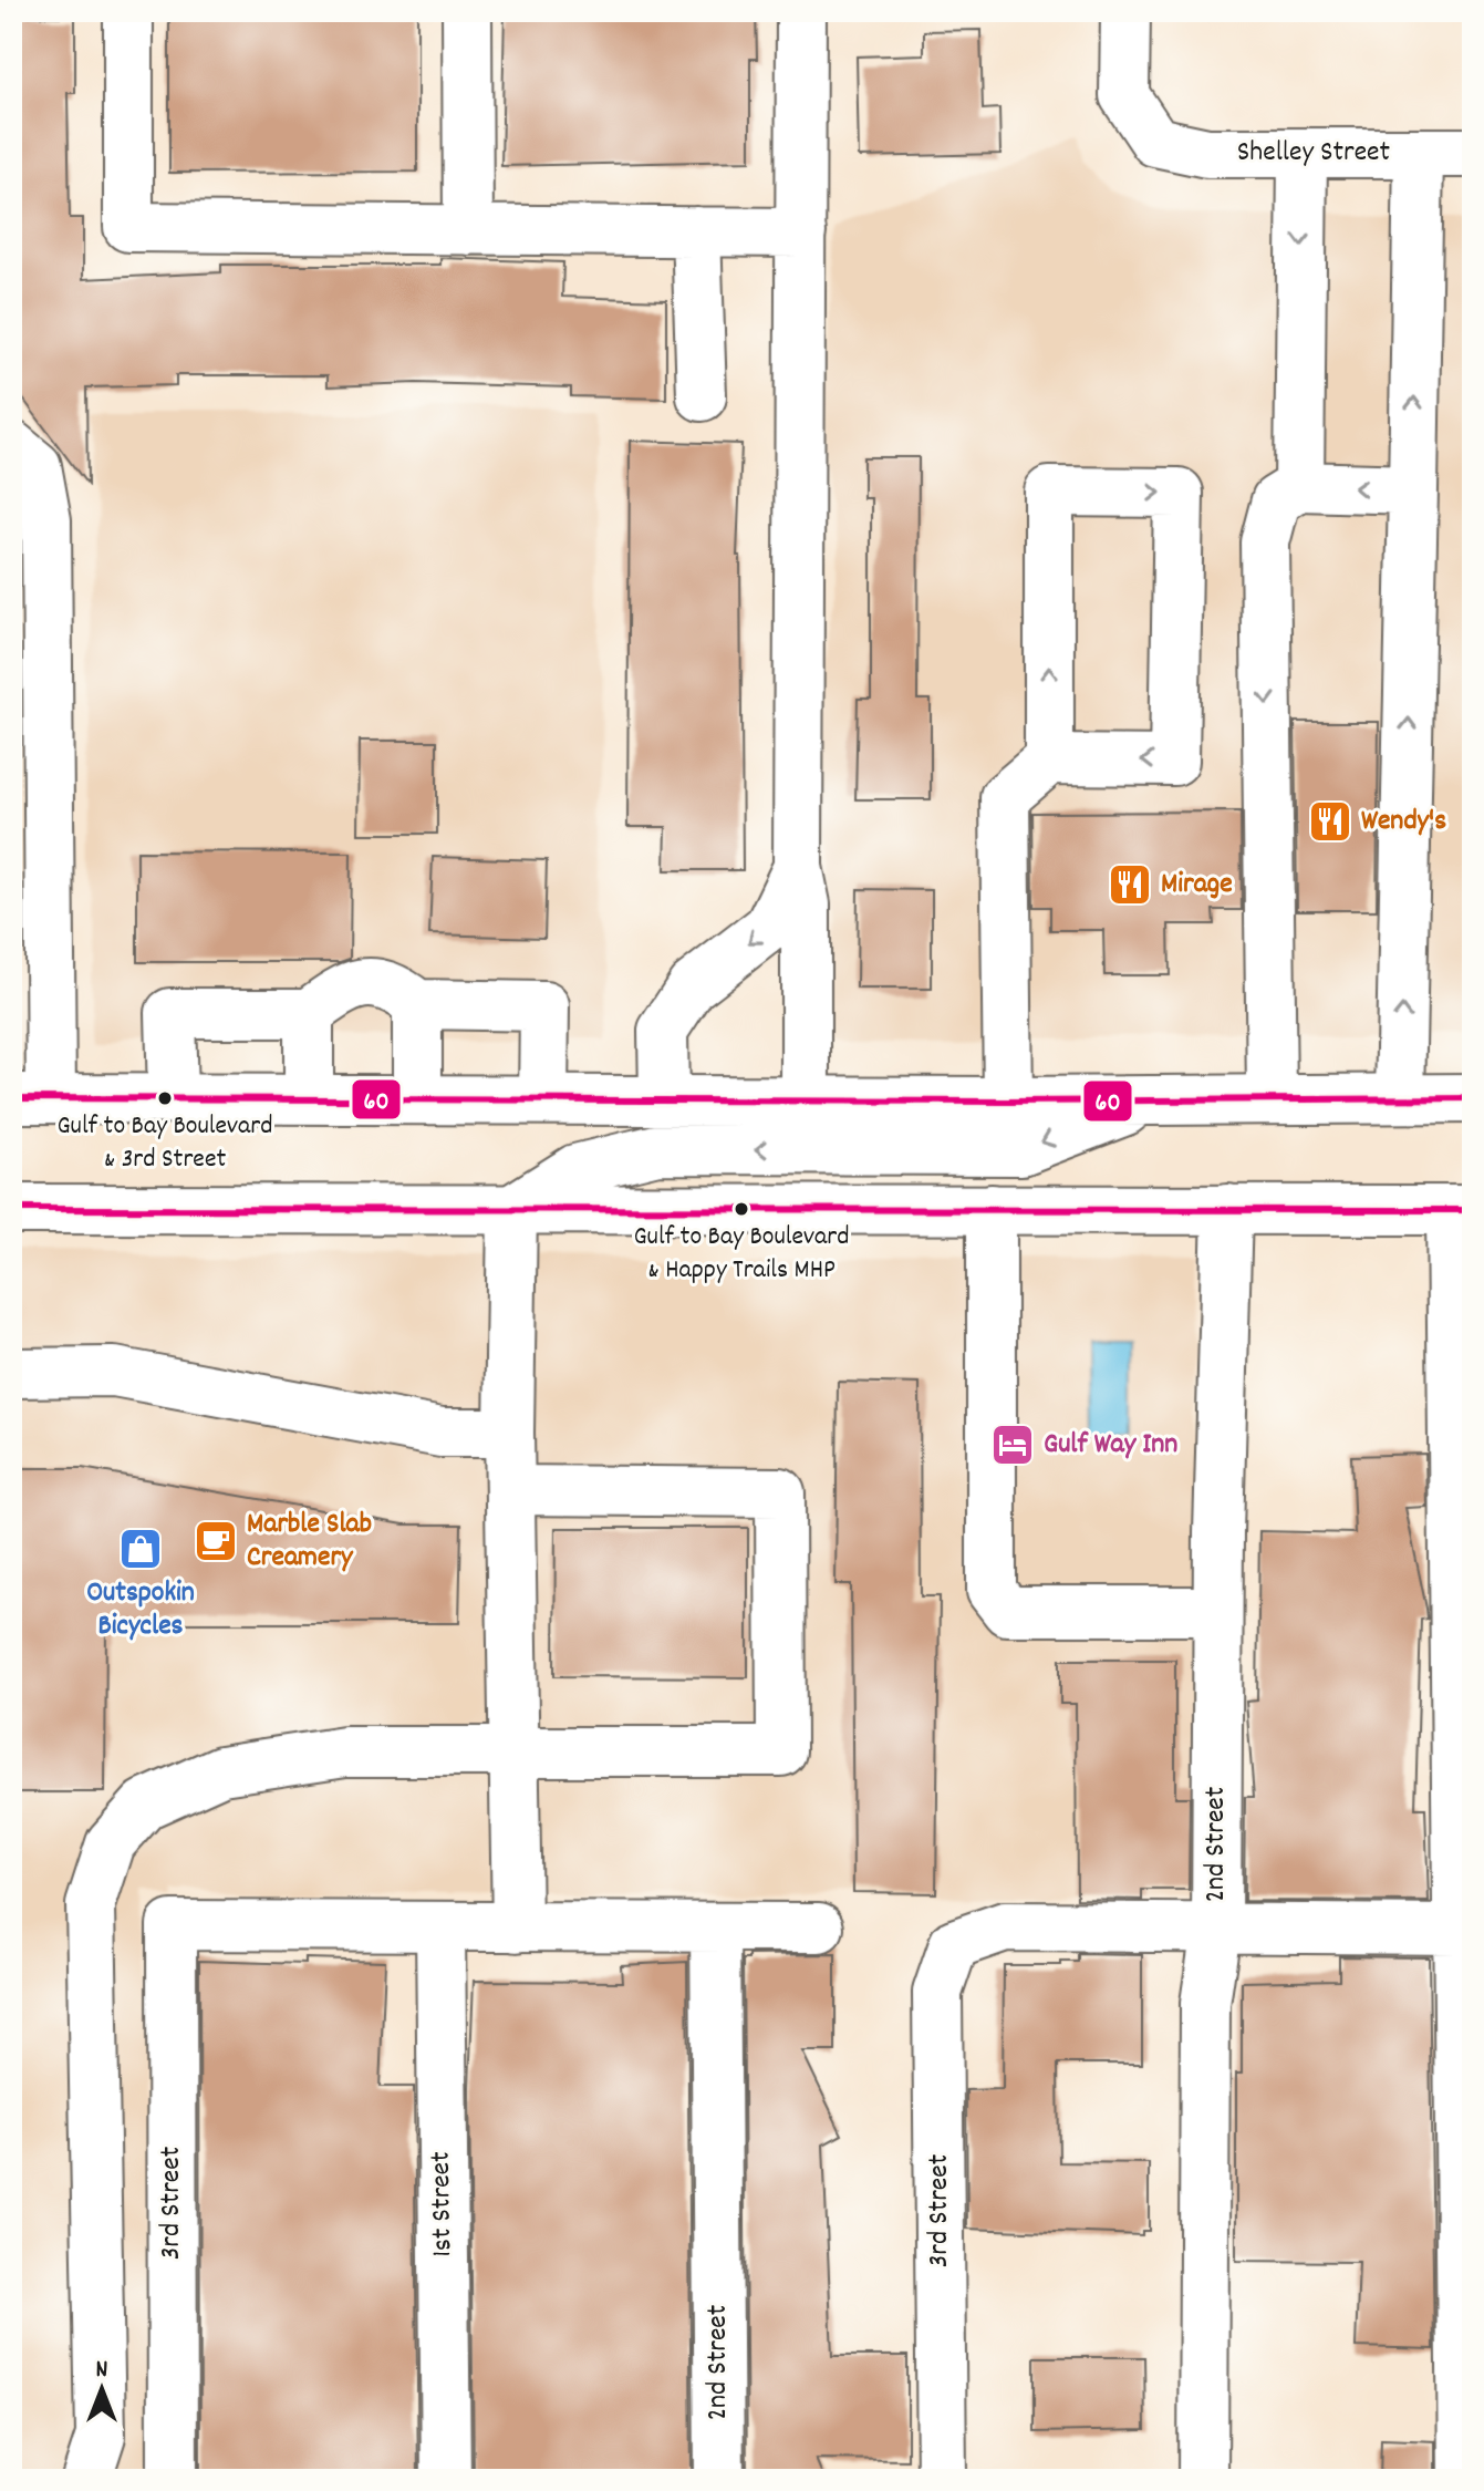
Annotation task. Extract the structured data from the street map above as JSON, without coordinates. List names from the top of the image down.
{
  "streets": {
    "street": [
      "Shelley Street",
      "2nd Street",
      "3rd Street",
      "1st Street"
    ]
  },
  "crossings": [
    ["2nd Street", "3rd Street"],
    ["3rd Street", "1st Street"]
  ],
  "places": {
    "restaurant": ["Wendy's", "Mirage"],
    "other": ["Gulf to Bay Boulevard & 3rd Street", "Gulf to Bay Boulevard & Happy Trails MHP"],
    "hotel": ["Gulf Way Inn"],
    "cafe": ["Marble Slab Creamery"],
    "shop": ["Outspokin Bicycles"]
  },
  "lines": ["transit line 60"],
  "north": "top"
}
